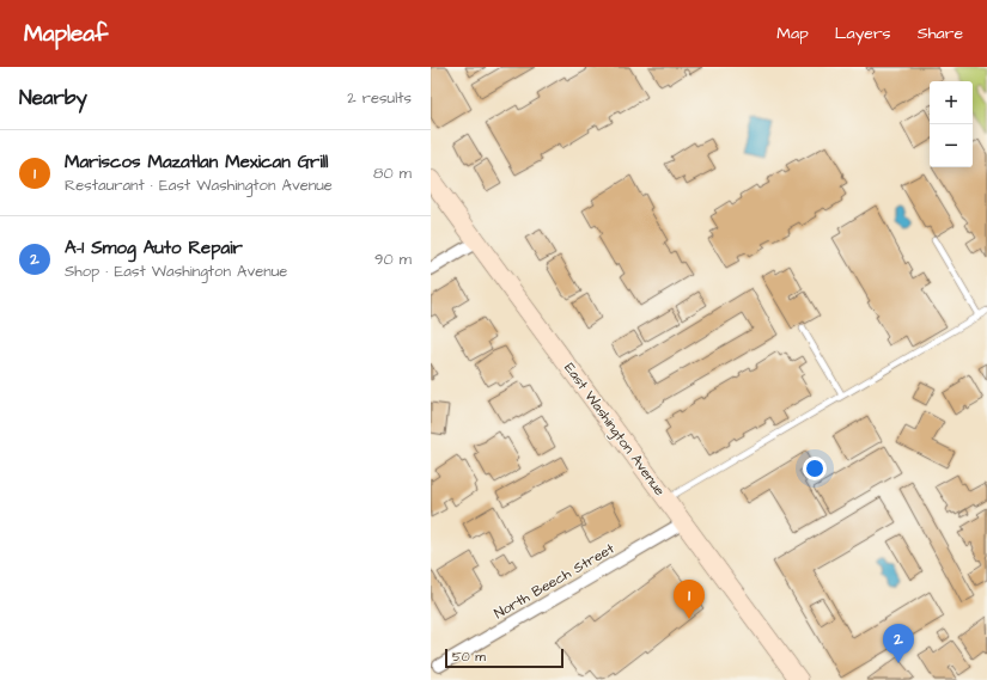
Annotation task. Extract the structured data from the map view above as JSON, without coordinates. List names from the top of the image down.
{
  "streets": {
    "main road": ["East Washington Avenue"],
    "street": ["North Beech Street"]
  },
  "crossings": [
    ["East Washington Avenue", "North Beech Street"]
  ],
  "scale_bar": "50 m",
  "page": {
    "header": "Mapleaf",
    "nav": ["Map", "Layers", "Share"],
    "heading": ["Nearby", "2 results"],
    "map_buttons": ["+", "−"],
    "list": [
      {
        "mark": "1",
        "name": "Mariscos Mazatlan Mexican Grill",
        "note": "Restaurant · East Washington Avenue",
        "value": "80 m"
      },
      {
        "mark": "2",
        "name": "A-1 Smog Auto Repair",
        "note": "Shop · East Washington Avenue",
        "value": "90 m"
      }
    ],
    "pins": ["1", "2"],
    "scale": "50 m"
  }
}
